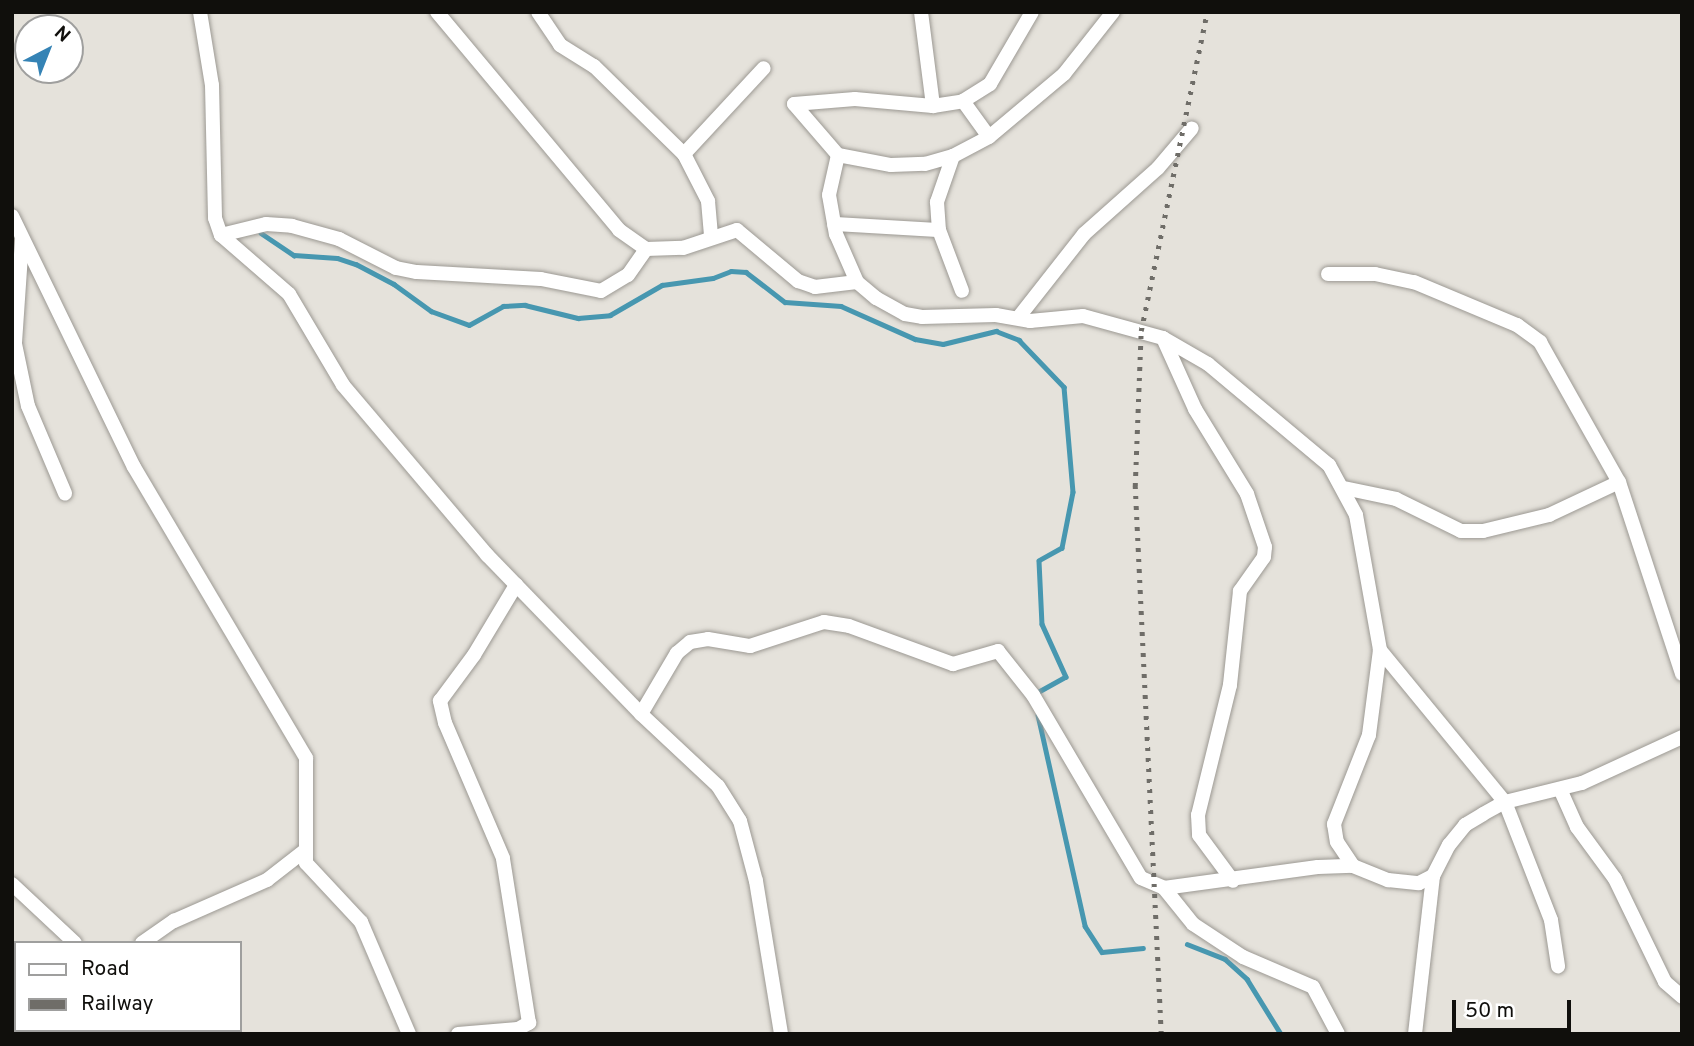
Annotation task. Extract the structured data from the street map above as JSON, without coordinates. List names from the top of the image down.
{
  "legend": ["Road", "Railway"],
  "scale_bar": "50 m",
  "north": "top right"
}
